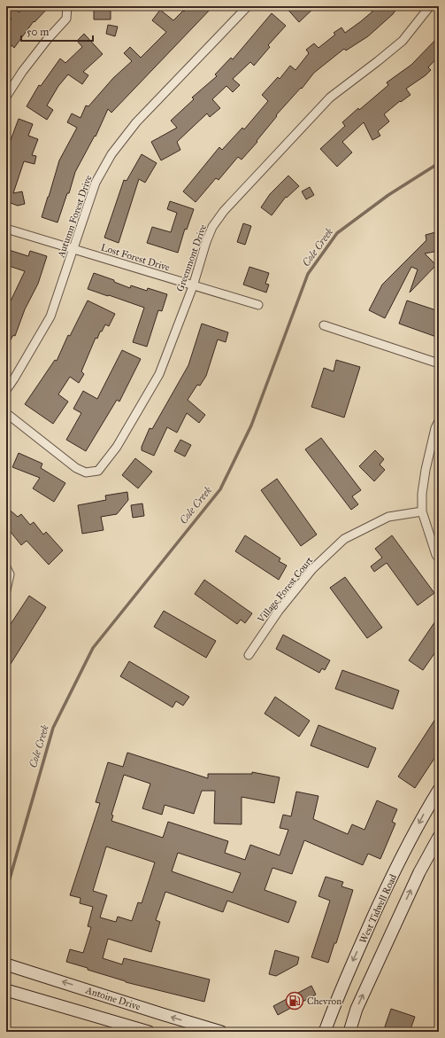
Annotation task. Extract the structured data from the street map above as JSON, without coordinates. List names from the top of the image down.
{
  "streets": {
    "main road": ["West Tidwell Road", "Antoine Drive"],
    "street": [
      "Autumn Forest Drive",
      "Lost Forest Drive",
      "Greenmont Drive",
      "Village Forest Court"
    ]
  },
  "crossings": [
    ["Autumn Forest Drive", "Lost Forest Drive"],
    ["Lost Forest Drive", "Greenmont Drive"]
  ],
  "water": ["Cole Creek"],
  "places": {
    "fuel station": ["Chevron"]
  },
  "scale_bar": "50 m"
}
